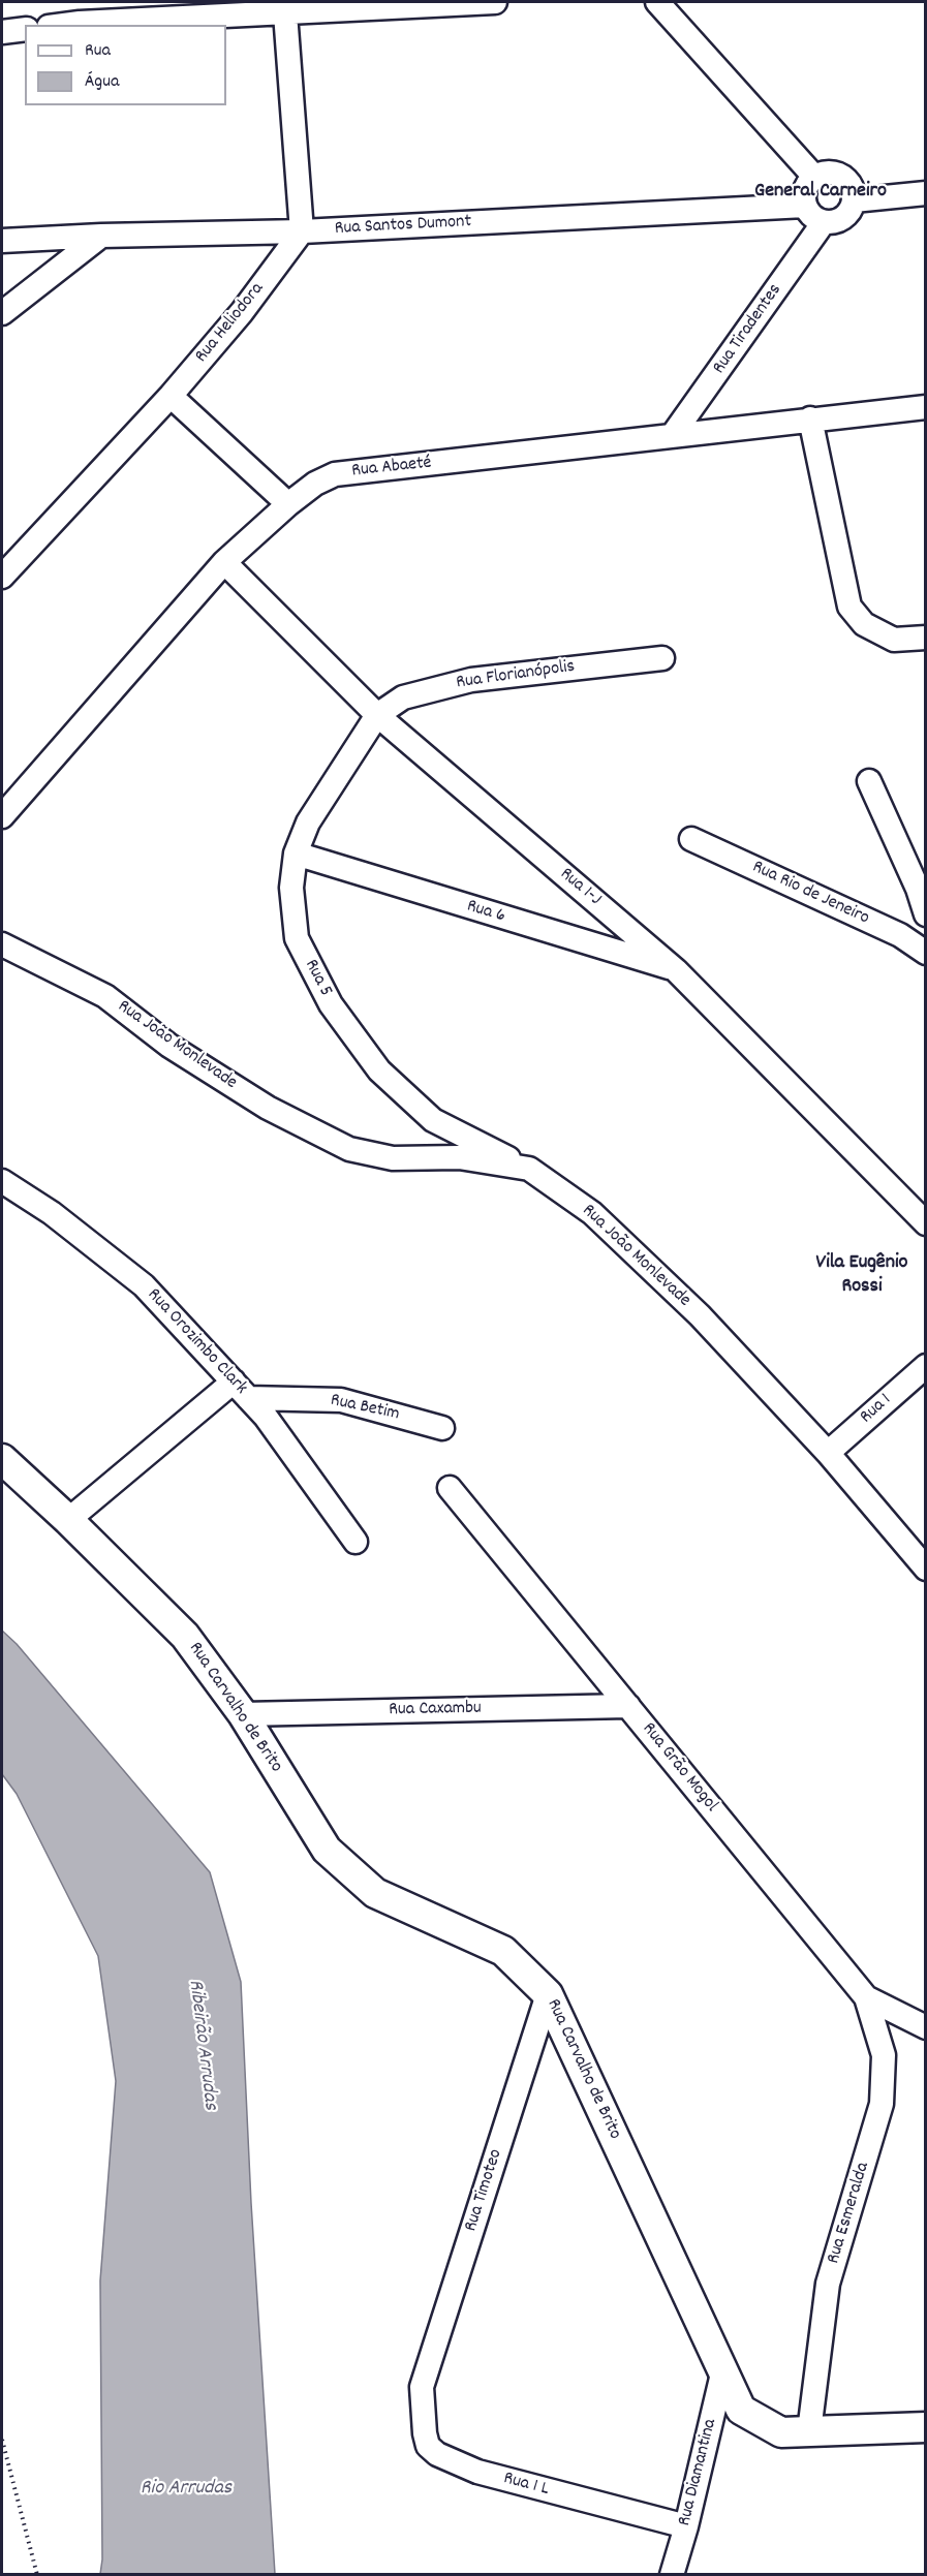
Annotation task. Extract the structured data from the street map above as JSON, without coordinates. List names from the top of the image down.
{
  "streets": {
    "street": [
      "Rua Santos Dumont",
      "Rua Heliodora",
      "Rua Tiradentes",
      "Rua Abaeté",
      "Rua Florianópolis",
      "Rua 1-J",
      "Rua Rio de Jeneiro",
      "Rua 6",
      "Rua 5",
      "Rua João Monlevade",
      "Rua Orozimbo Clark",
      "Rua Betim",
      "Rua 1",
      "Rua Carvalho de Brito",
      "Rua Caxambu",
      "Rua Grão Mogol",
      "Rua Timoteo",
      "Rua Esmeralda",
      "Rua Diamantina",
      "Rua 1 L"
    ]
  },
  "crossings": [
    ["Rua Santos Dumont", "Rua Heliodora"],
    ["Rua Santos Dumont", "Rua Tiradentes"],
    ["Rua Tiradentes", "Rua Abaeté"],
    ["Rua Abaeté", "Rua 1-J"],
    ["Rua Florianópolis", "Rua 1-J"],
    ["Rua Florianópolis", "Rua 5"],
    ["Rua 1-J", "Rua 6"],
    ["Rua 1-J", "Rua 5"],
    ["Rua 6", "Rua 5"],
    ["Rua 5", "Rua João Monlevade"],
    ["Rua João Monlevade", "Rua 1"],
    ["Rua Orozimbo Clark", "Rua Betim"],
    ["Rua Carvalho de Brito", "Rua Caxambu"],
    ["Rua Carvalho de Brito", "Rua Timoteo"],
    ["Rua Carvalho de Brito", "Rua Esmeralda"],
    ["Rua Carvalho de Brito", "Rua Diamantina"],
    ["Rua Caxambu", "Rua Grão Mogol"],
    ["Rua Grão Mogol", "Rua Esmeralda"],
    ["Rua Timoteo", "Rua 1 L"],
    ["Rua Diamantina", "Rua 1 L"]
  ],
  "districts": ["General Carneiro", "Vila Eugênio Rossi"],
  "water": ["Ribeirão Arrudas", "Rio Arrudas"],
  "legend": ["Rua", "Água"]
}
